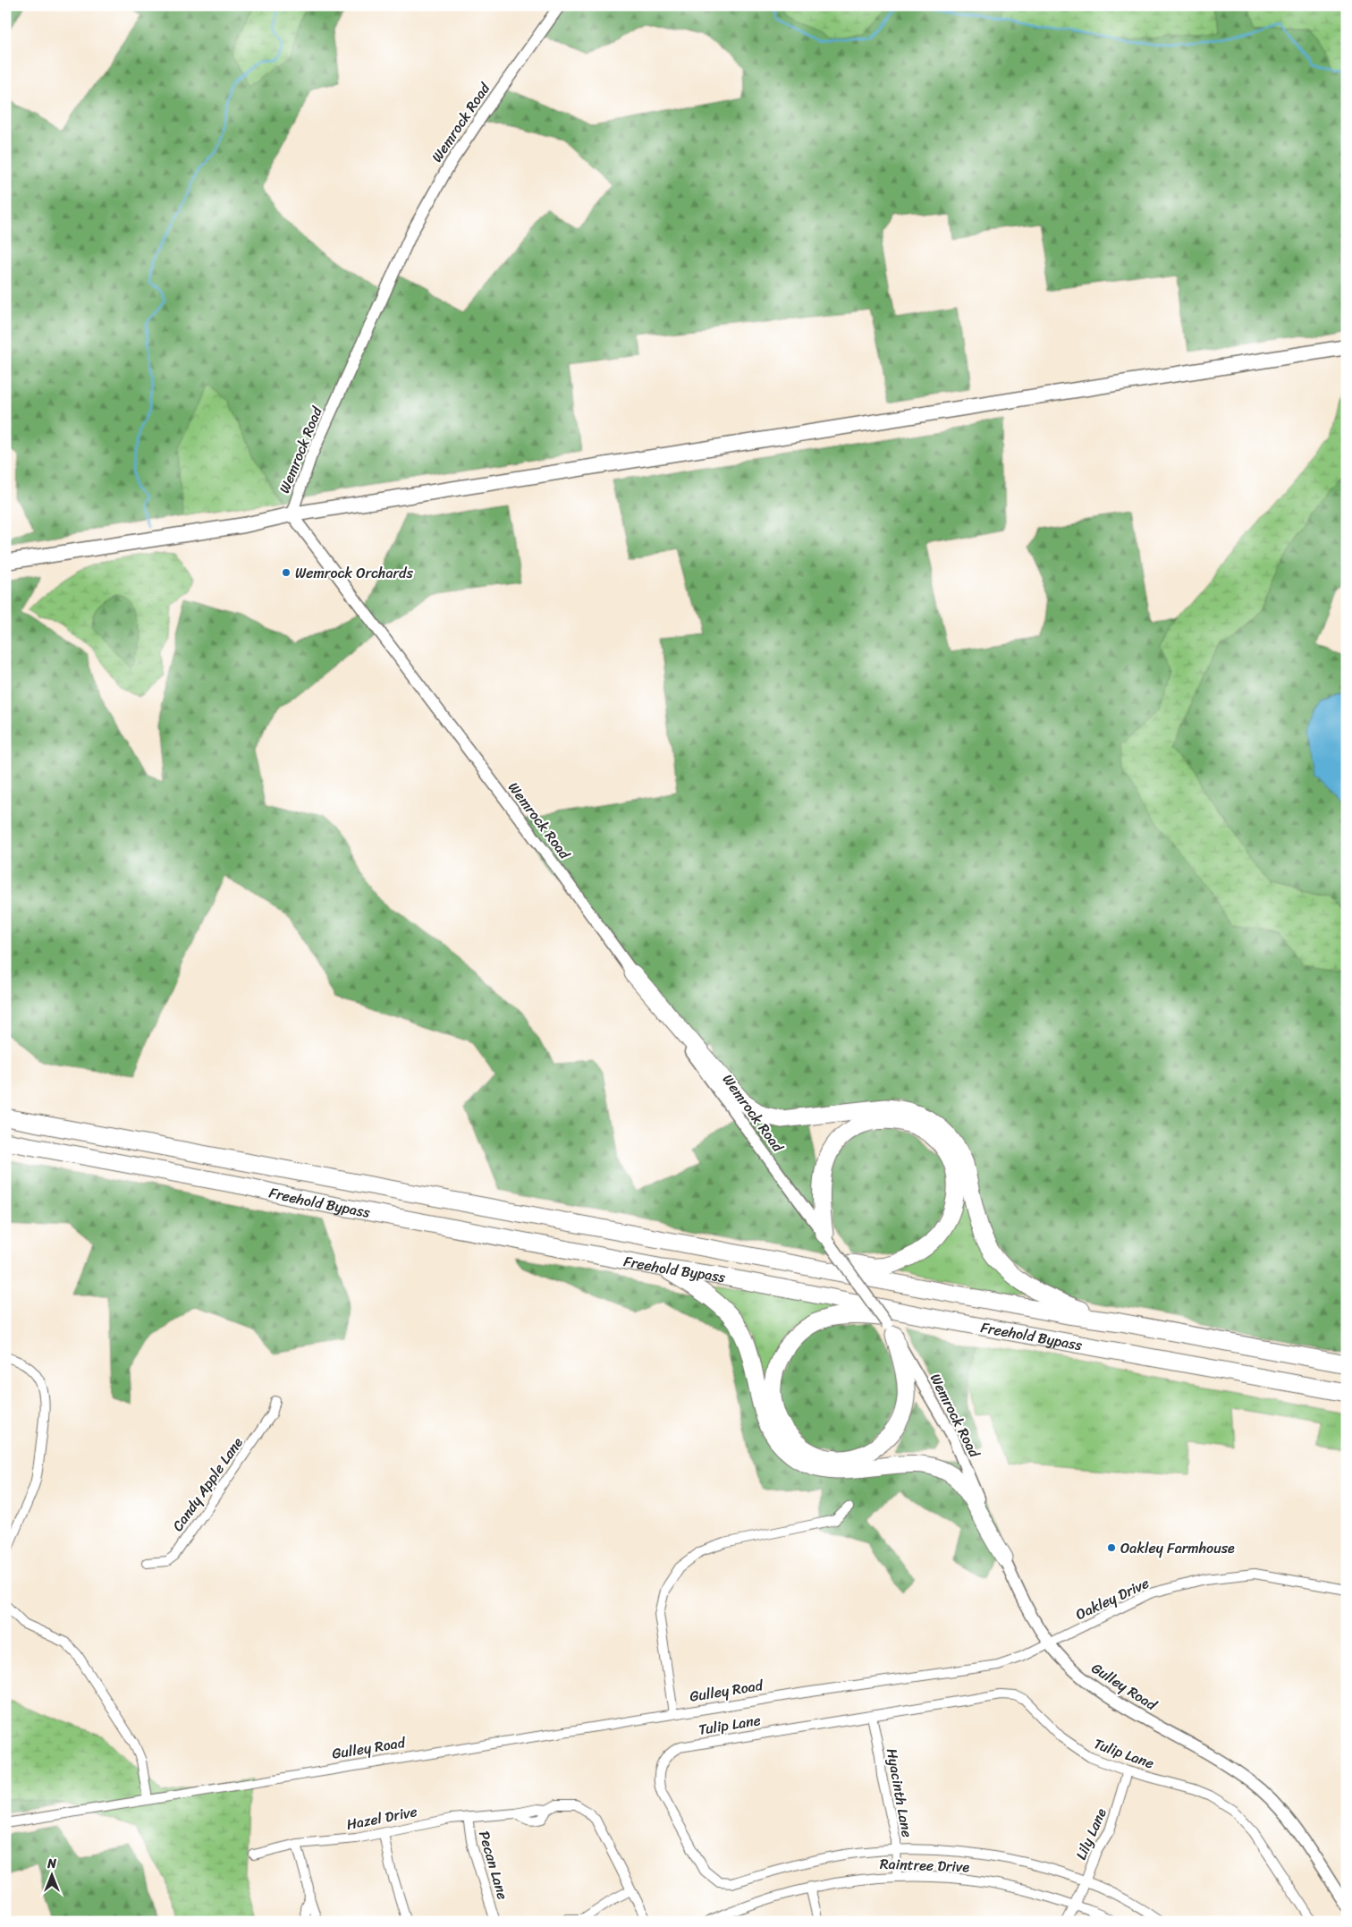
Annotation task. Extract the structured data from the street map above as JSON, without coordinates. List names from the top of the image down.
{
  "streets": {
    "highway": ["Freehold Bypass"],
    "street": [
      "Wemrock Road",
      "Candy Apple Lane",
      "Oakley Drive",
      "Gulley Road",
      "Tulip Lane",
      "Hyacinth Lane",
      "Hazel Drive",
      "Lily Lane",
      "Pecan Lane",
      "Raintree Drive"
    ]
  },
  "crossings": [
    ["Wemrock Road", "Oakley Drive"],
    ["Wemrock Road", "Gulley Road"],
    ["Oakley Drive", "Gulley Road"],
    ["Tulip Lane", "Hyacinth Lane"],
    ["Tulip Lane", "Lily Lane"],
    ["Hyacinth Lane", "Raintree Drive"],
    ["Hazel Drive", "Pecan Lane"],
    ["Lily Lane", "Raintree Drive"]
  ],
  "places": ["Wemrock Orchards", "Oakley Farmhouse"],
  "north": "top"
}
